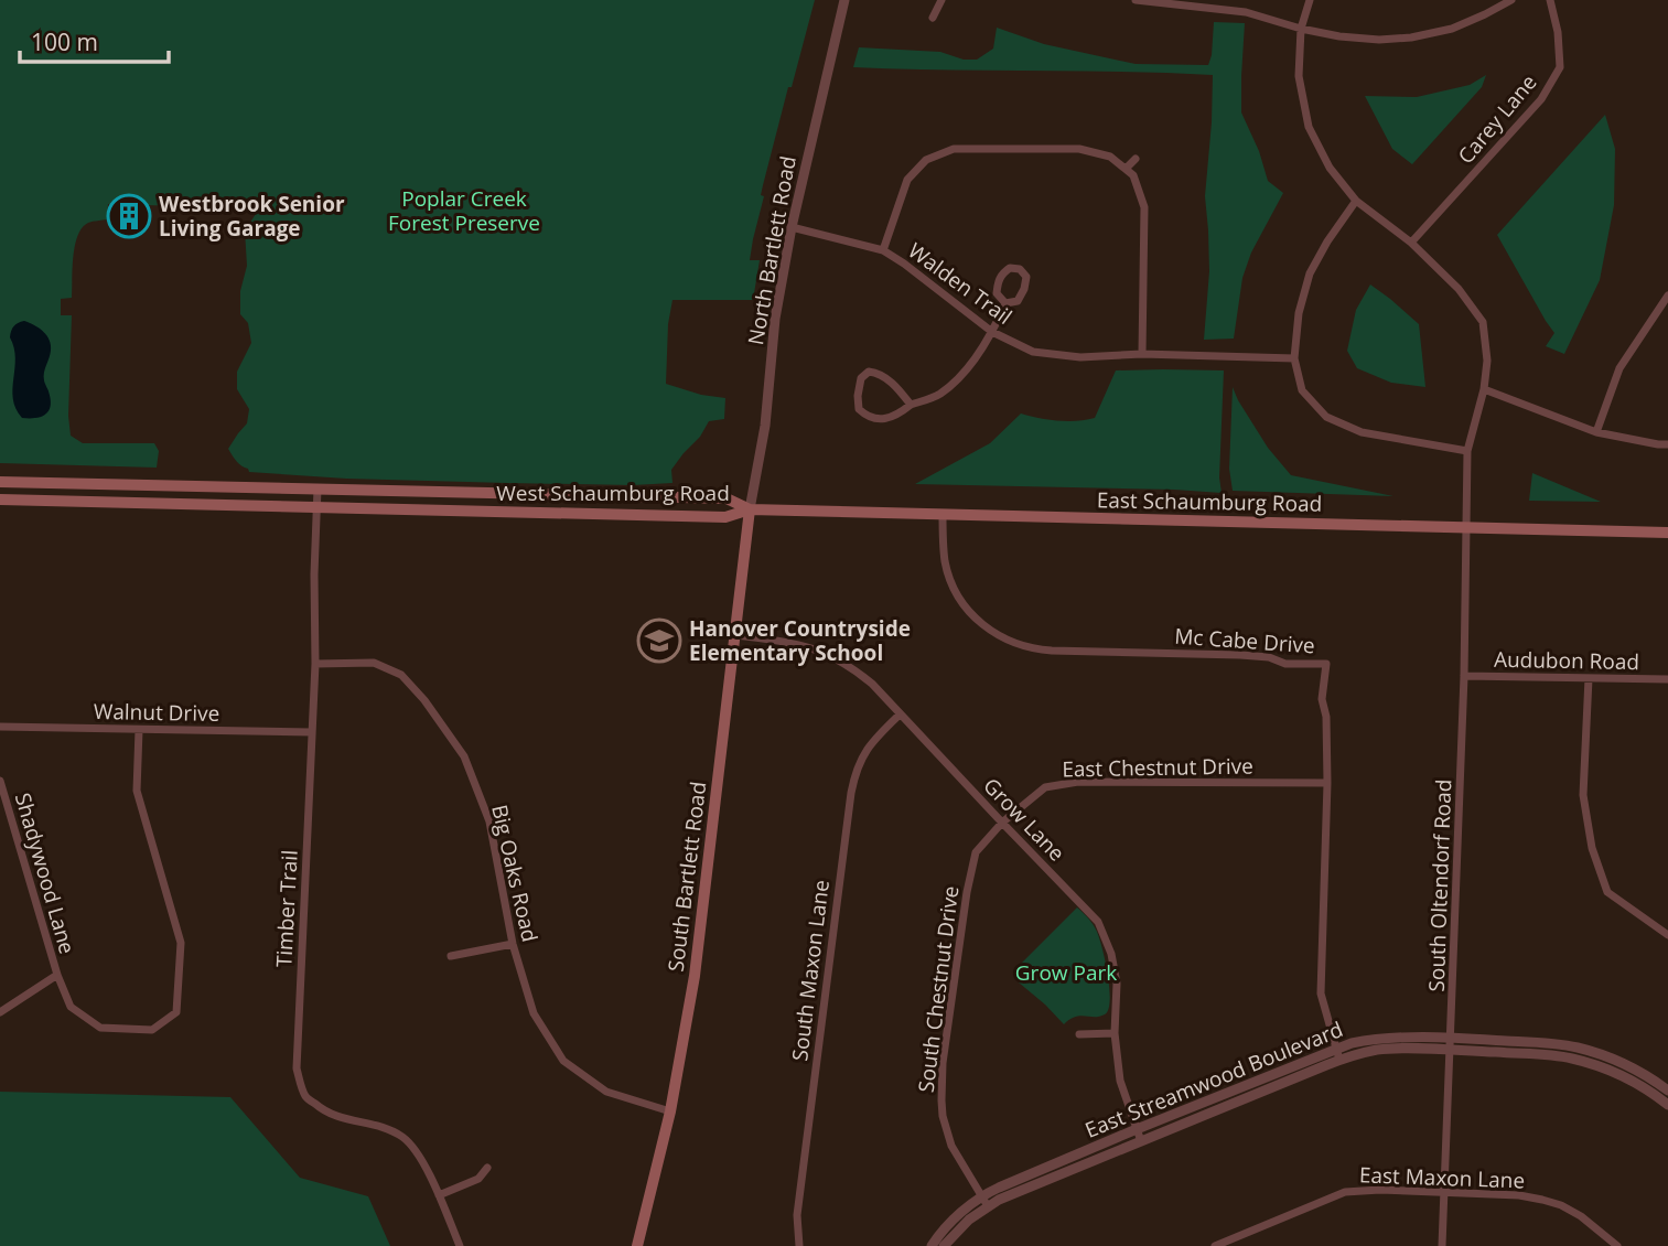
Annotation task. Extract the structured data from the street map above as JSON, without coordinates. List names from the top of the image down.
{
  "streets": {
    "main road": ["West Schaumburg Road", "East Schaumburg Road", "South Bartlett Road"],
    "street": [
      "Carey Lane",
      "North Bartlett Road",
      "Walden Trail",
      "Mc Cabe Drive",
      "Audubon Road",
      "Walnut Drive",
      "East Chestnut Drive",
      "Grow Lane",
      "Shadywood Lane",
      "Big Oaks Road",
      "South Oltendorf Road",
      "Timber Trail",
      "South Maxon Lane",
      "South Chestnut Drive",
      "East Streamwood Boulevard",
      "East Maxon Lane"
    ]
  },
  "crossings": [
    ["Carey Lane", "South Oltendorf Road"],
    ["North Bartlett Road", "Walden Trail"],
    ["North Bartlett Road", "West Schaumburg Road"],
    ["North Bartlett Road", "East Schaumburg Road"],
    ["North Bartlett Road", "South Bartlett Road"],
    ["West Schaumburg Road", "East Schaumburg Road"],
    ["West Schaumburg Road", "South Bartlett Road"],
    ["West Schaumburg Road", "Timber Trail"],
    ["East Schaumburg Road", "Mc Cabe Drive"],
    ["East Schaumburg Road", "South Bartlett Road"],
    ["East Schaumburg Road", "South Oltendorf Road"],
    ["Mc Cabe Drive", "East Chestnut Drive"],
    ["Mc Cabe Drive", "East Streamwood Boulevard"],
    ["Audubon Road", "South Oltendorf Road"],
    ["Walnut Drive", "Shadywood Lane"],
    ["Walnut Drive", "Timber Trail"],
    ["East Chestnut Drive", "Grow Lane"],
    ["East Chestnut Drive", "South Chestnut Drive"],
    ["Grow Lane", "South Bartlett Road"],
    ["Grow Lane", "South Maxon Lane"],
    ["Grow Lane", "South Chestnut Drive"],
    ["Grow Lane", "East Streamwood Boulevard"],
    ["Big Oaks Road", "South Bartlett Road"],
    ["Big Oaks Road", "Timber Trail"],
    ["South Oltendorf Road", "East Streamwood Boulevard"],
    ["South Oltendorf Road", "East Maxon Lane"],
    ["South Chestnut Drive", "East Streamwood Boulevard"]
  ],
  "parks": ["Poplar Creek Forest Preserve", "Grow Park"],
  "places": {
    "building": ["Westbrook Senior Living Garage"],
    "school or university": ["Hanover Countryside Elementary School"]
  },
  "scale_bar": "100 m"
}
